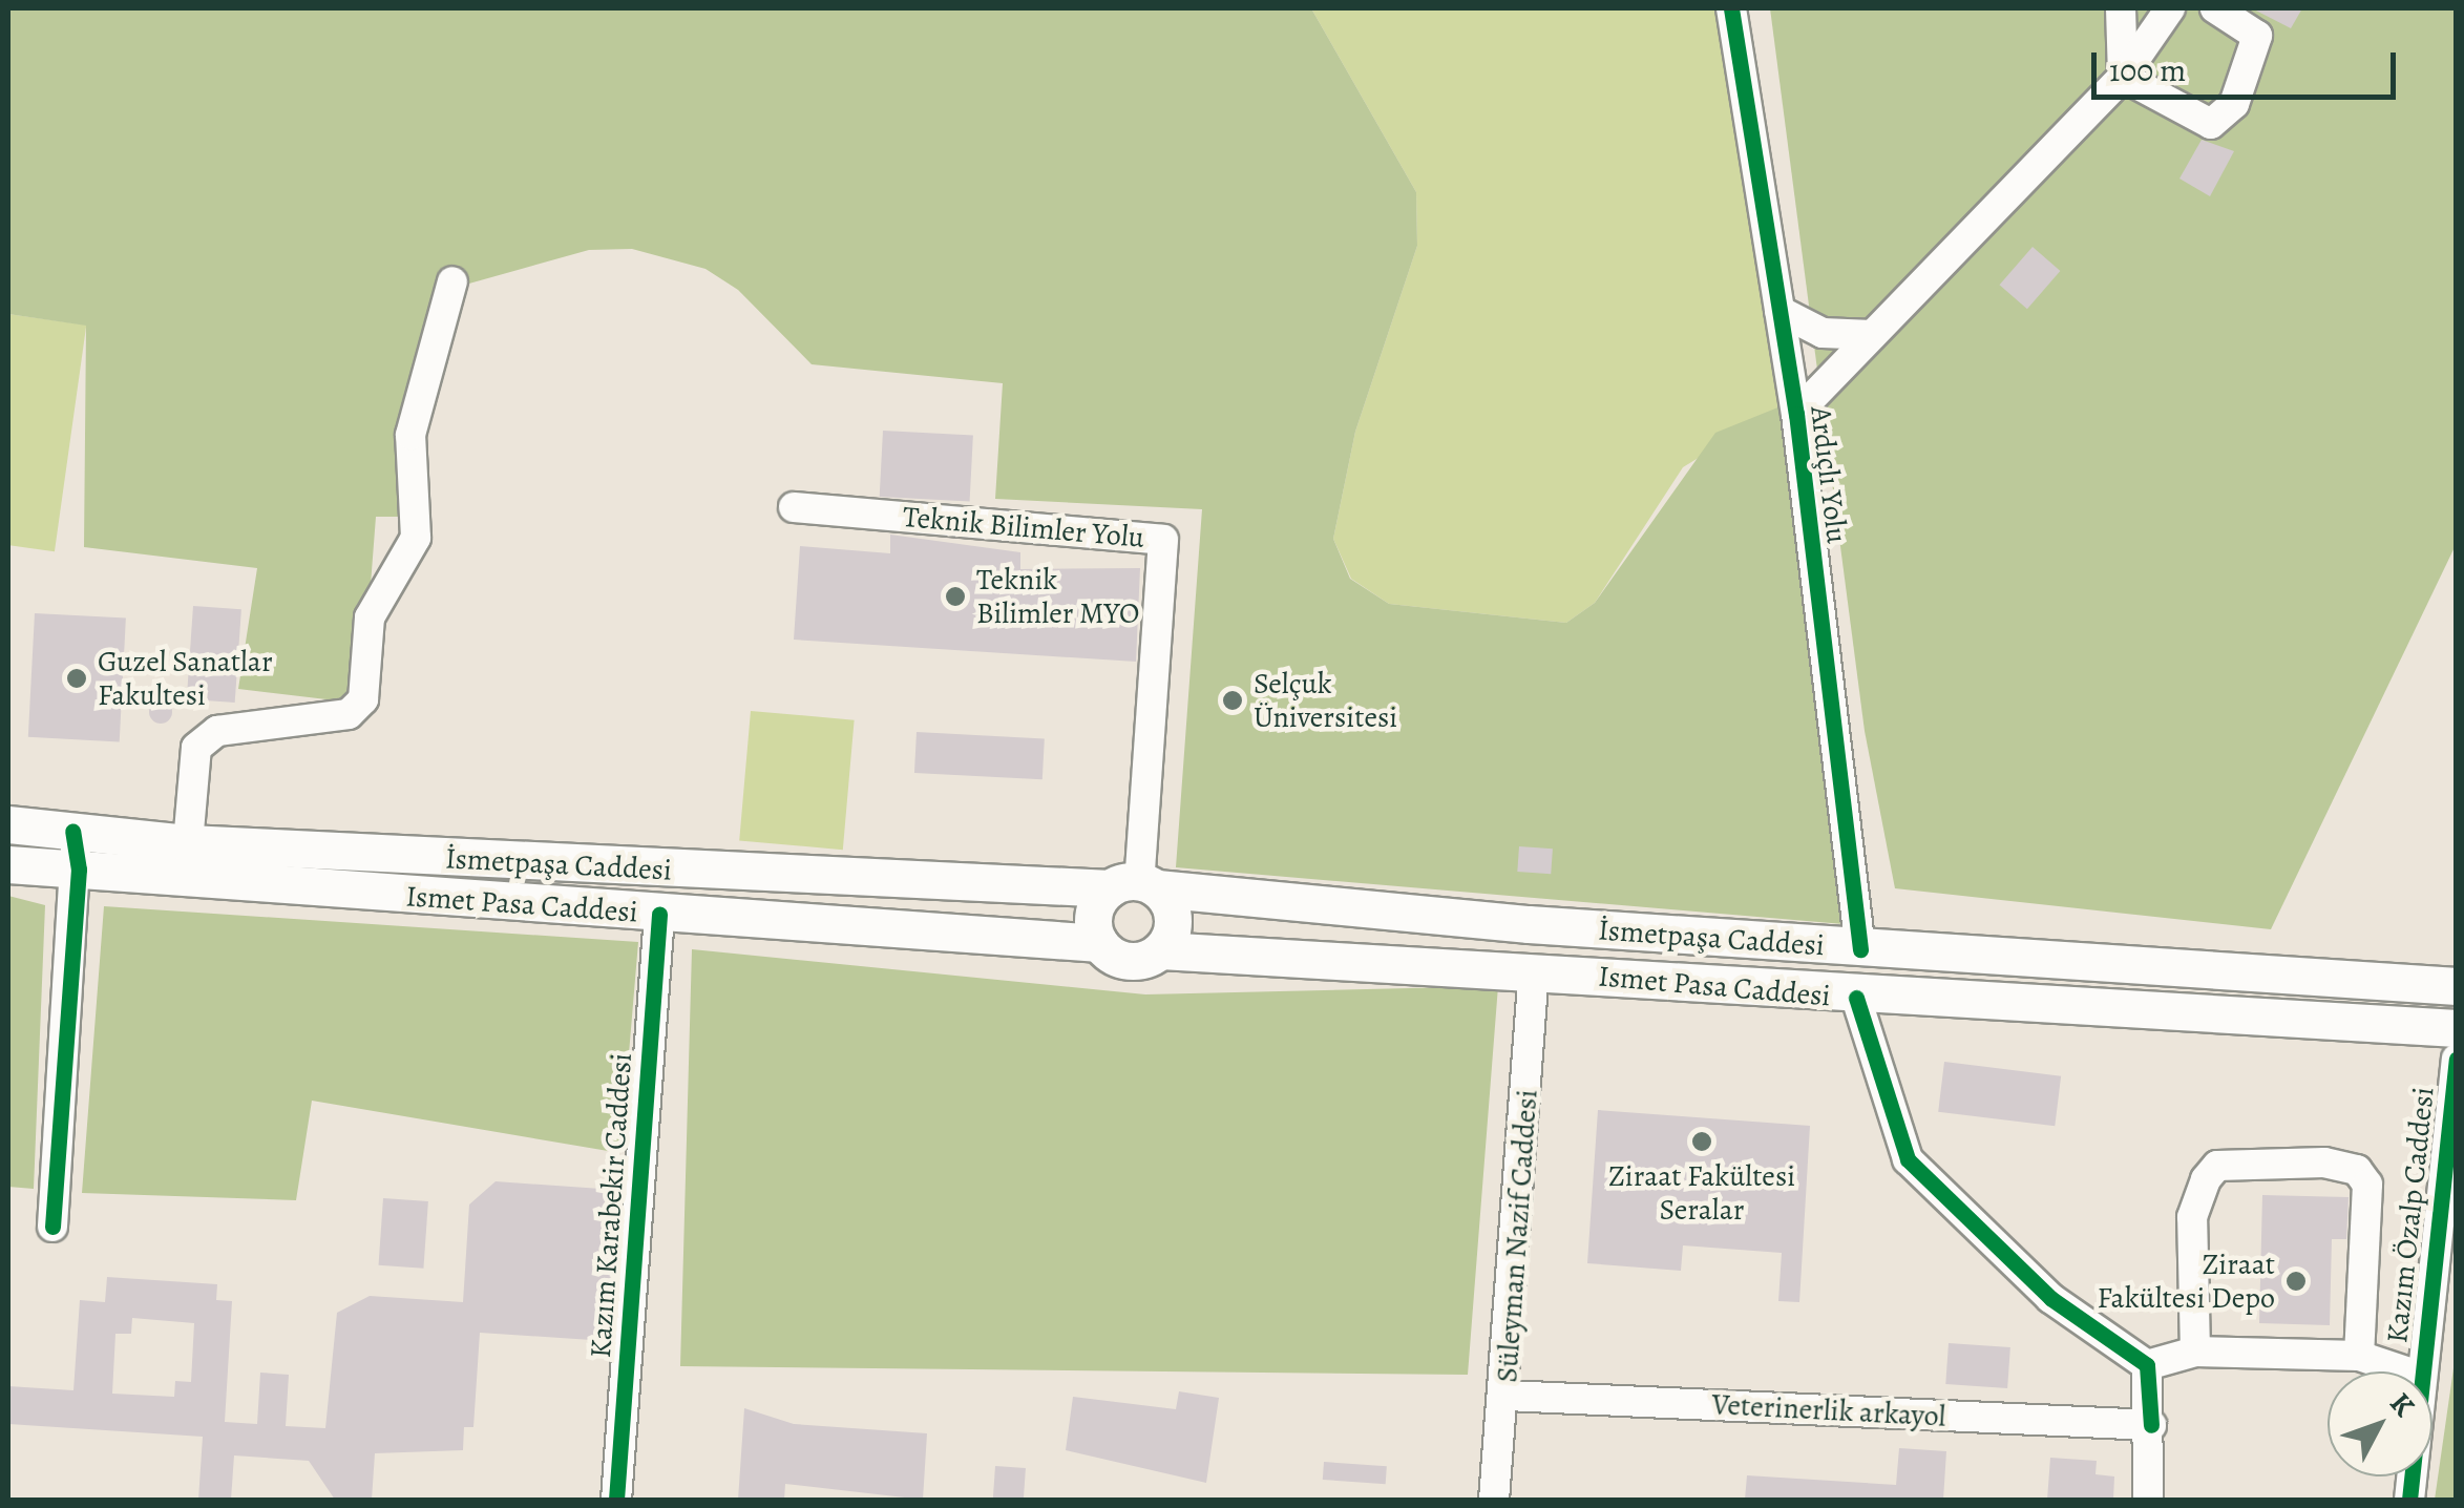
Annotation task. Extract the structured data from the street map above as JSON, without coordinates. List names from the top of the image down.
{
  "streets": {
    "main road": ["İsmetpaşa Caddesi", "Ismet Pasa Caddesi"],
    "street": [
      "Ardıçlı Yolu",
      "Teknik Bilimler Yolu",
      "Kazım Karabekir Caddesi",
      "Kazım Özalp Caddesi",
      "Süleyman Nazif Caddesi",
      "Veterinerlik arkayol"
    ]
  },
  "crossings": [
    ["Ardıçlı Yolu", "İsmetpaşa Caddesi"],
    ["Teknik Bilimler Yolu", "İsmetpaşa Caddesi"],
    ["Teknik Bilimler Yolu", "Ismet Pasa Caddesi"],
    ["İsmetpaşa Caddesi", "Ismet Pasa Caddesi"],
    ["Ismet Pasa Caddesi", "Kazım Karabekir Caddesi"],
    ["Ismet Pasa Caddesi", "Kazım Özalp Caddesi"],
    ["Ismet Pasa Caddesi", "Süleyman Nazif Caddesi"],
    ["Süleyman Nazif Caddesi", "Veterinerlik arkayol"]
  ],
  "places": [
    "Teknik Bilimler MYO",
    "Guzel Sanatlar Fakultesi",
    "Selçuk Üniversitesi",
    "Ziraat Fakültesi Seralar",
    "Ziraat Fakültesi Depo"
  ],
  "scale_bar": "100 m",
  "north": "top right"
}
